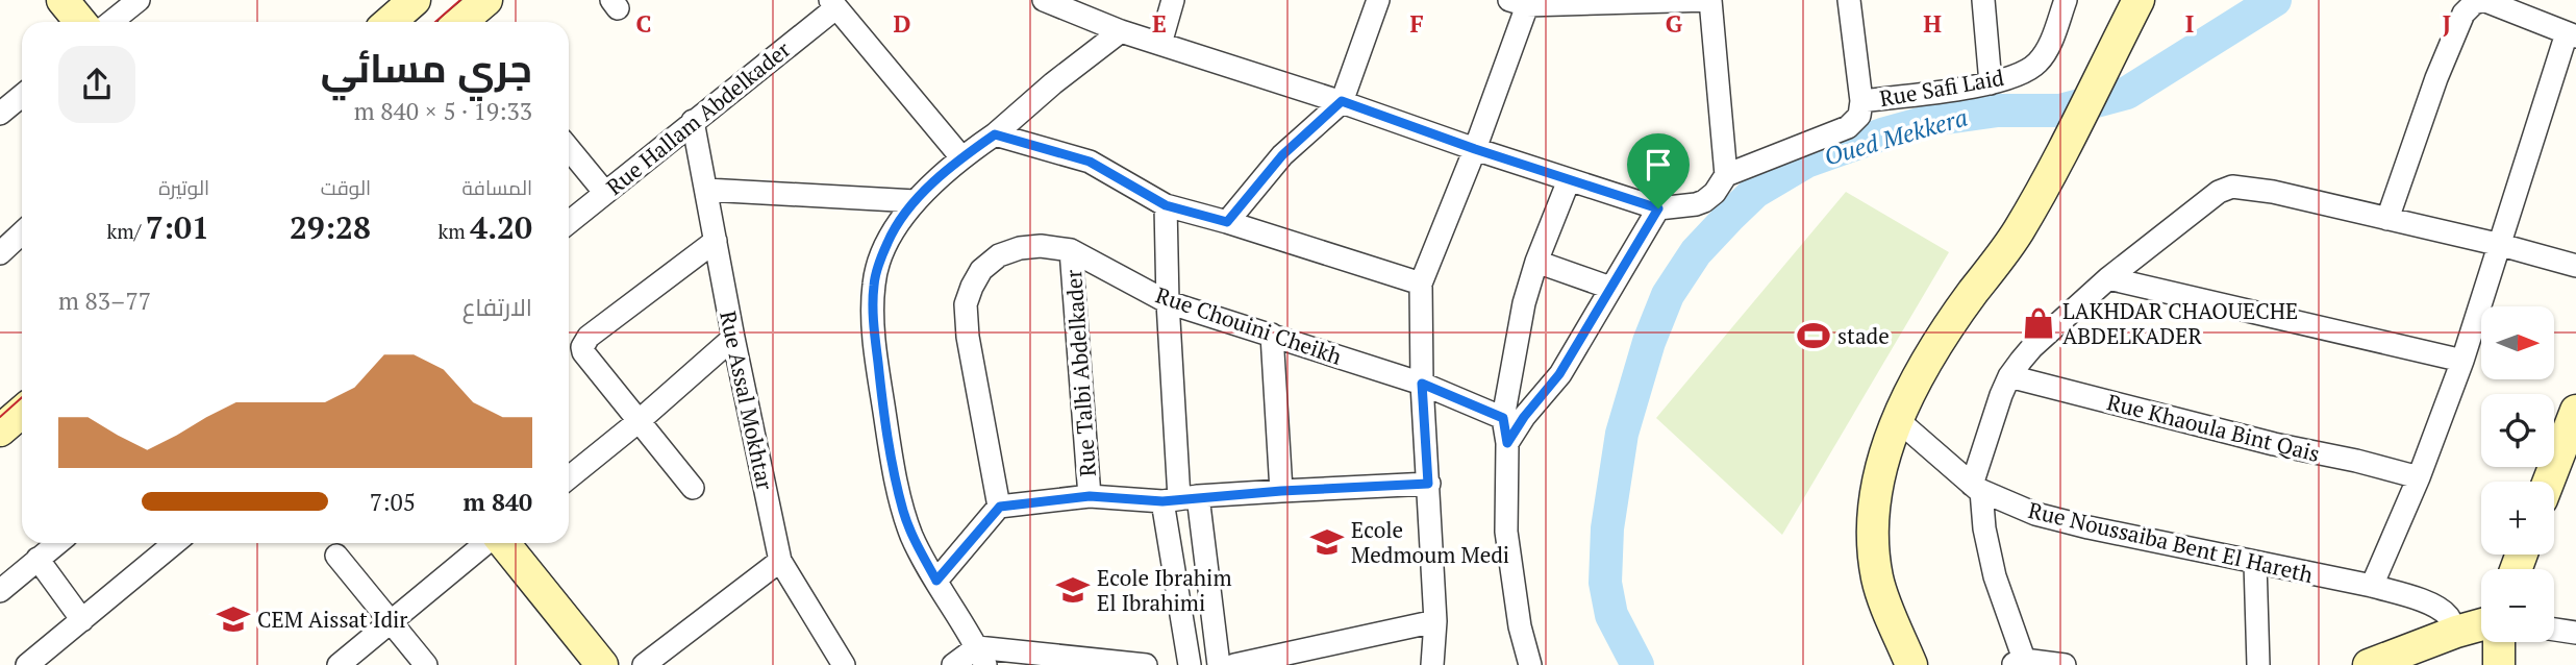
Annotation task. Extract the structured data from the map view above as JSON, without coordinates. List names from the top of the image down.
{
  "streets": {
    "street": [
      "Rue Safi Laid",
      "Rue Hallam Abdelkader",
      "Rue Chouini Cheikh",
      "Rue Talbi Abdelkader",
      "Rue Assal Mokhtar",
      "Rue Khaoula Bint Qais",
      "Rue Noussaiba Bent El Hareth"
    ]
  },
  "crossings": [
    ["Rue Hallam Abdelkader", "Rue Assal Mokhtar"],
    ["Rue Chouini Cheikh", "Rue Talbi Abdelkader"]
  ],
  "water": ["Oued Mekkera"],
  "places": {
    "shop": ["LAKHDAR CHAOUECHE ABDELKADER"],
    "sports": ["stade"],
    "school or university": ["Ecole Medmoum Medi", "Ecole Ibrahim El Ibrahimi", "CEM Aissat Idir"]
  },
  "north": "right",
  "page": {
    "heading": ["جري مسائي", "19:33 · 5 × 840 m"],
    "stats": [
      ["المسافة", "4.20 km"],
      ["الوقت", "29:28"],
      ["الوتيرة", "7:01 /km"]
    ],
    "chart": ["الارتفاع", "77–83 m"],
    "map_buttons": ["+", "−"],
    "list": [
      {
        "name": "840 m",
        "note": "7:05"
      }
    ]
  },
  "grid": {
    "columns": [
      "C",
      "D",
      "E",
      "F",
      "G",
      "H",
      "I",
      "J"
    ]
  }
}
